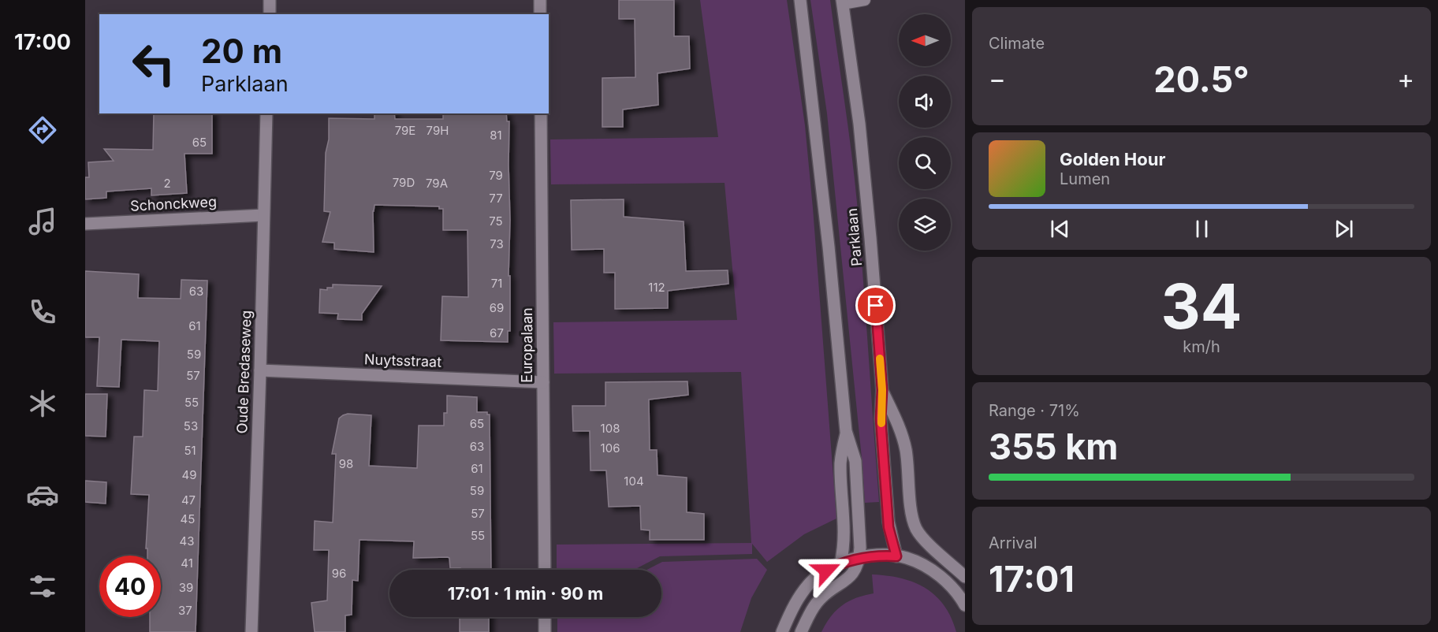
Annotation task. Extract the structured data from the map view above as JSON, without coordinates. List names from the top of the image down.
{
  "streets": {
    "street": [
      "Schonckweg",
      "Parklaan",
      "Europalaan",
      "Nuytsstraat",
      "Oude Bredaseweg"
    ]
  },
  "crossings": [
    ["Schonckweg", "Oude Bredaseweg"],
    ["Europalaan", "Nuytsstraat"],
    ["Nuytsstraat", "Oude Bredaseweg"]
  ],
  "house_numbers": [
    "79E",
    "79H",
    "81",
    "65",
    "79",
    "79D",
    "2",
    "79A",
    "77",
    "75",
    "73",
    "71",
    "112",
    "63",
    "69",
    "61",
    "67",
    "59",
    "57",
    "55",
    "65",
    "53",
    "108",
    "63",
    "106",
    "51",
    "98",
    "61",
    "49",
    "104",
    "59",
    "47",
    "57",
    "45",
    "55",
    "43",
    "41",
    "96",
    "39",
    "37"
  ],
  "north": "left",
  "page": {
    "tabs": "17:00",
    "tile": [
      "Climate",
      ["34", "km/h"],
      ["Range · 71%", "355 km"],
      ["Arrival", "17:01"]
    ],
    "turn": ["20 m", "Parklaan"],
    "heat": ["−", "20.5°", "+"],
    "song": ["Golden Hour", "Lumen"],
    "limit": "40",
    "trip": "17:01 · 1 min · 90 m"
  }
}
